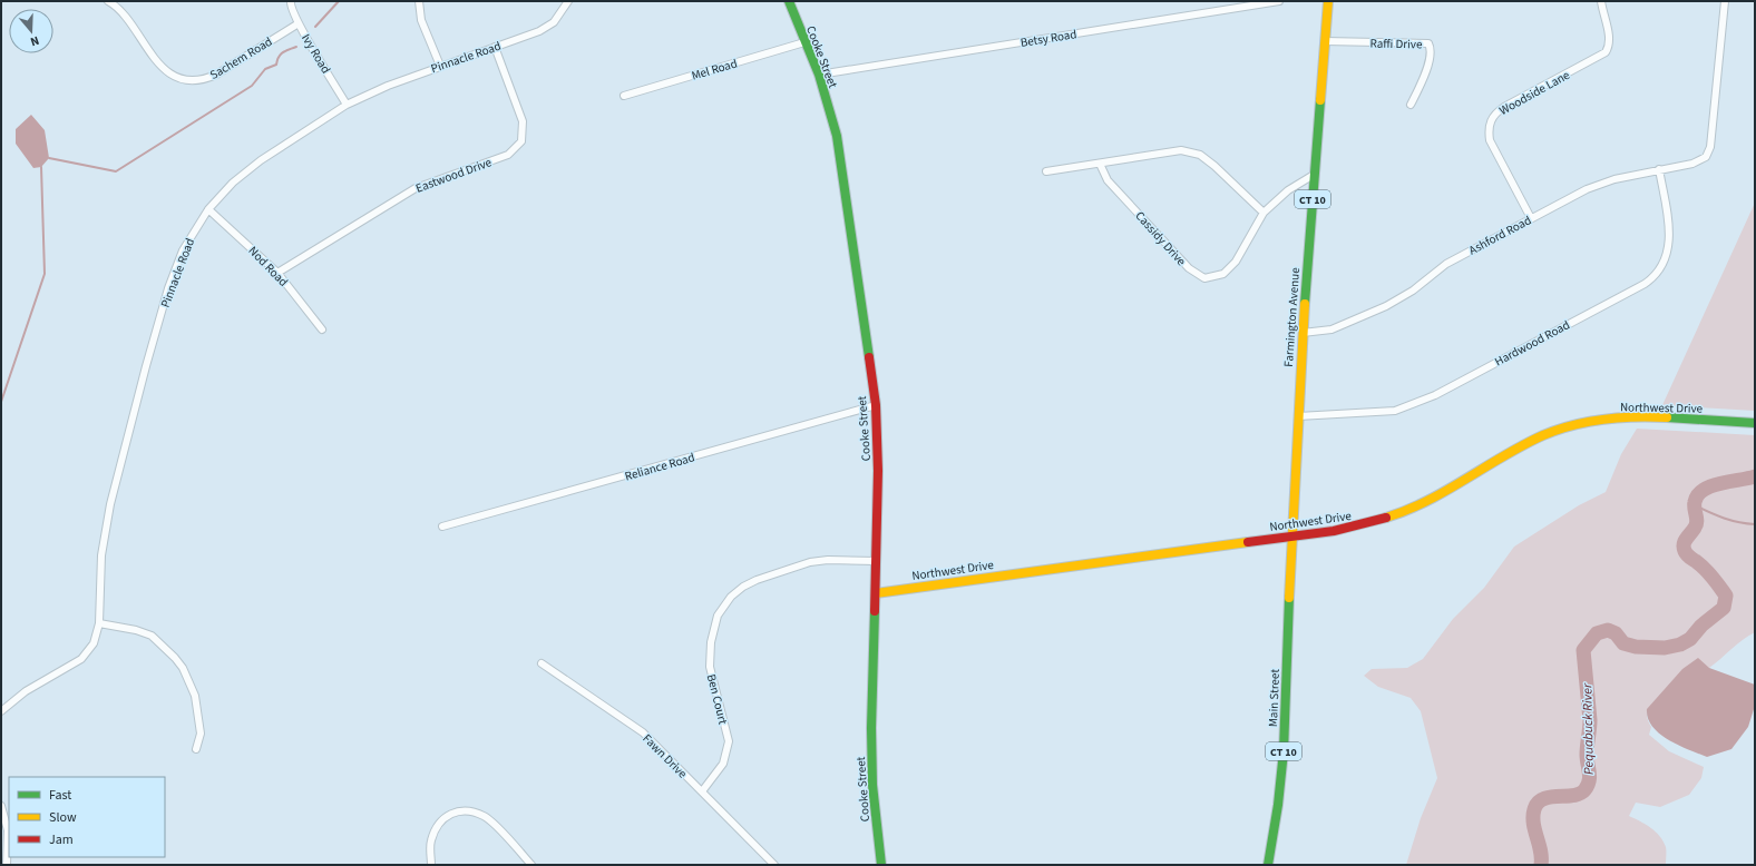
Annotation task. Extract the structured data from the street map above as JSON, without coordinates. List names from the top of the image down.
{
  "streets": {
    "main road": [
      "Cooke Street",
      "CT 10",
      "Farmington Avenue",
      "Northwest Drive",
      "Main Street"
    ],
    "street": [
      "Betsy Road",
      "Raffi Drive",
      "Ivy Road",
      "Pinnacle Road",
      "Sachem Road",
      "Mel Road",
      "Woodside Lane",
      "Eastwood Drive",
      "Ashford Road",
      "Cassidy Drive",
      "Nod Road",
      "Hardwood Road",
      "Reliance Road",
      "Ben Court",
      "Fawn Drive"
    ]
  },
  "crossings": [
    ["Betsy Road", "Cooke Street"],
    ["Raffi Drive", "Farmington Avenue"],
    ["Ivy Road", "Pinnacle Road"],
    ["Ivy Road", "Sachem Road"],
    ["Pinnacle Road", "Eastwood Drive"],
    ["Pinnacle Road", "Nod Road"],
    ["Cooke Street", "Mel Road"],
    ["Cooke Street", "Northwest Drive"],
    ["Cooke Street", "Reliance Road"],
    ["Cooke Street", "Ben Court"],
    ["Woodside Lane", "Ashford Road"],
    ["Eastwood Drive", "Nod Road"],
    ["Ashford Road", "Farmington Avenue"],
    ["Ashford Road", "Hardwood Road"],
    ["Cassidy Drive", "Farmington Avenue"],
    ["Farmington Avenue", "Hardwood Road"],
    ["Farmington Avenue", "Northwest Drive"],
    ["Farmington Avenue", "Main Street"],
    ["Ben Court", "Fawn Drive"]
  ],
  "water": ["Pequabuck River"],
  "legend": ["Fast", "Slow", "Jam"],
  "north": "bottom"
}
